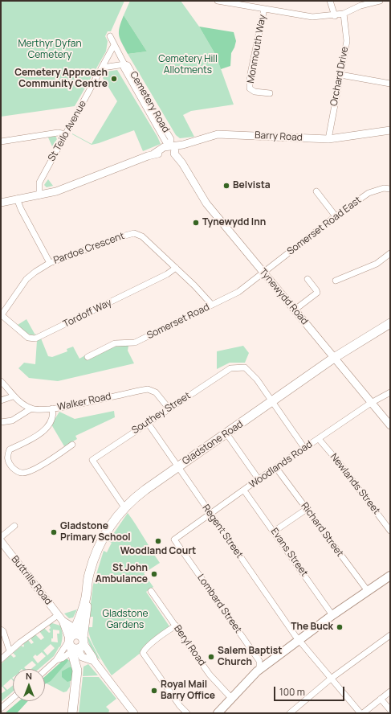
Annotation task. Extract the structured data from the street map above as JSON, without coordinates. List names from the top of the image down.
{
  "streets": {
    "main road": ["Gladstone Road"],
    "street": [
      "Monmouth Way",
      "Orchard Drive",
      "Cemetery Road",
      "St Teilo Avenue",
      "Barry Road",
      "Somerset Road East",
      "Pardoe Crescent",
      "Tynewydd Road",
      "Tordoff Way",
      "Somerset Road",
      "Walker Road",
      "Southey Street",
      "Woodlands Road",
      "Newlands Street",
      "Richard Street",
      "Regent Street",
      "Evans Street",
      "Buttrills Road",
      "Lombard Street",
      "Beryl Road"
    ]
  },
  "crossings": [
    ["Orchard Drive", "Barry Road"],
    ["Cemetery Road", "St Teilo Avenue"],
    ["Cemetery Road", "Barry Road"],
    ["Cemetery Road", "Tynewydd Road"],
    ["St Teilo Avenue", "Barry Road"],
    ["Barry Road", "Tynewydd Road"],
    ["Somerset Road East", "Tynewydd Road"],
    ["Somerset Road East", "Somerset Road"],
    ["Pardoe Crescent", "Tordoff Way"],
    ["Pardoe Crescent", "Somerset Road"],
    ["Tynewydd Road", "Somerset Road"],
    ["Tynewydd Road", "Gladstone Road"],
    ["Tynewydd Road", "Woodlands Road"],
    ["Walker Road", "Southey Street"],
    ["Southey Street", "Gladstone Road"],
    ["Southey Street", "Regent Street"],
    ["Gladstone Road", "Regent Street"],
    ["Gladstone Road", "Buttrills Road"],
    ["Woodlands Road", "Newlands Street"],
    ["Woodlands Road", "Richard Street"],
    ["Woodlands Road", "Regent Street"],
    ["Woodlands Road", "Evans Street"],
    ["Woodlands Road", "Lombard Street"]
  ],
  "parks": ["Merthyr Dyfan Cemetery", "Cemetery Hill Allotments", "Gladstone Gardens"],
  "places": [
    "Cemetery Approach Community Centre",
    "Belvista",
    "Tynewydd Inn",
    "Gladstone Primary School",
    "Woodland Court",
    "St John Ambulance",
    "The Buck",
    "Salem Baptist Church",
    "Royal Mail Barry Office"
  ],
  "scale_bar": "100 m",
  "north": "top"
}
